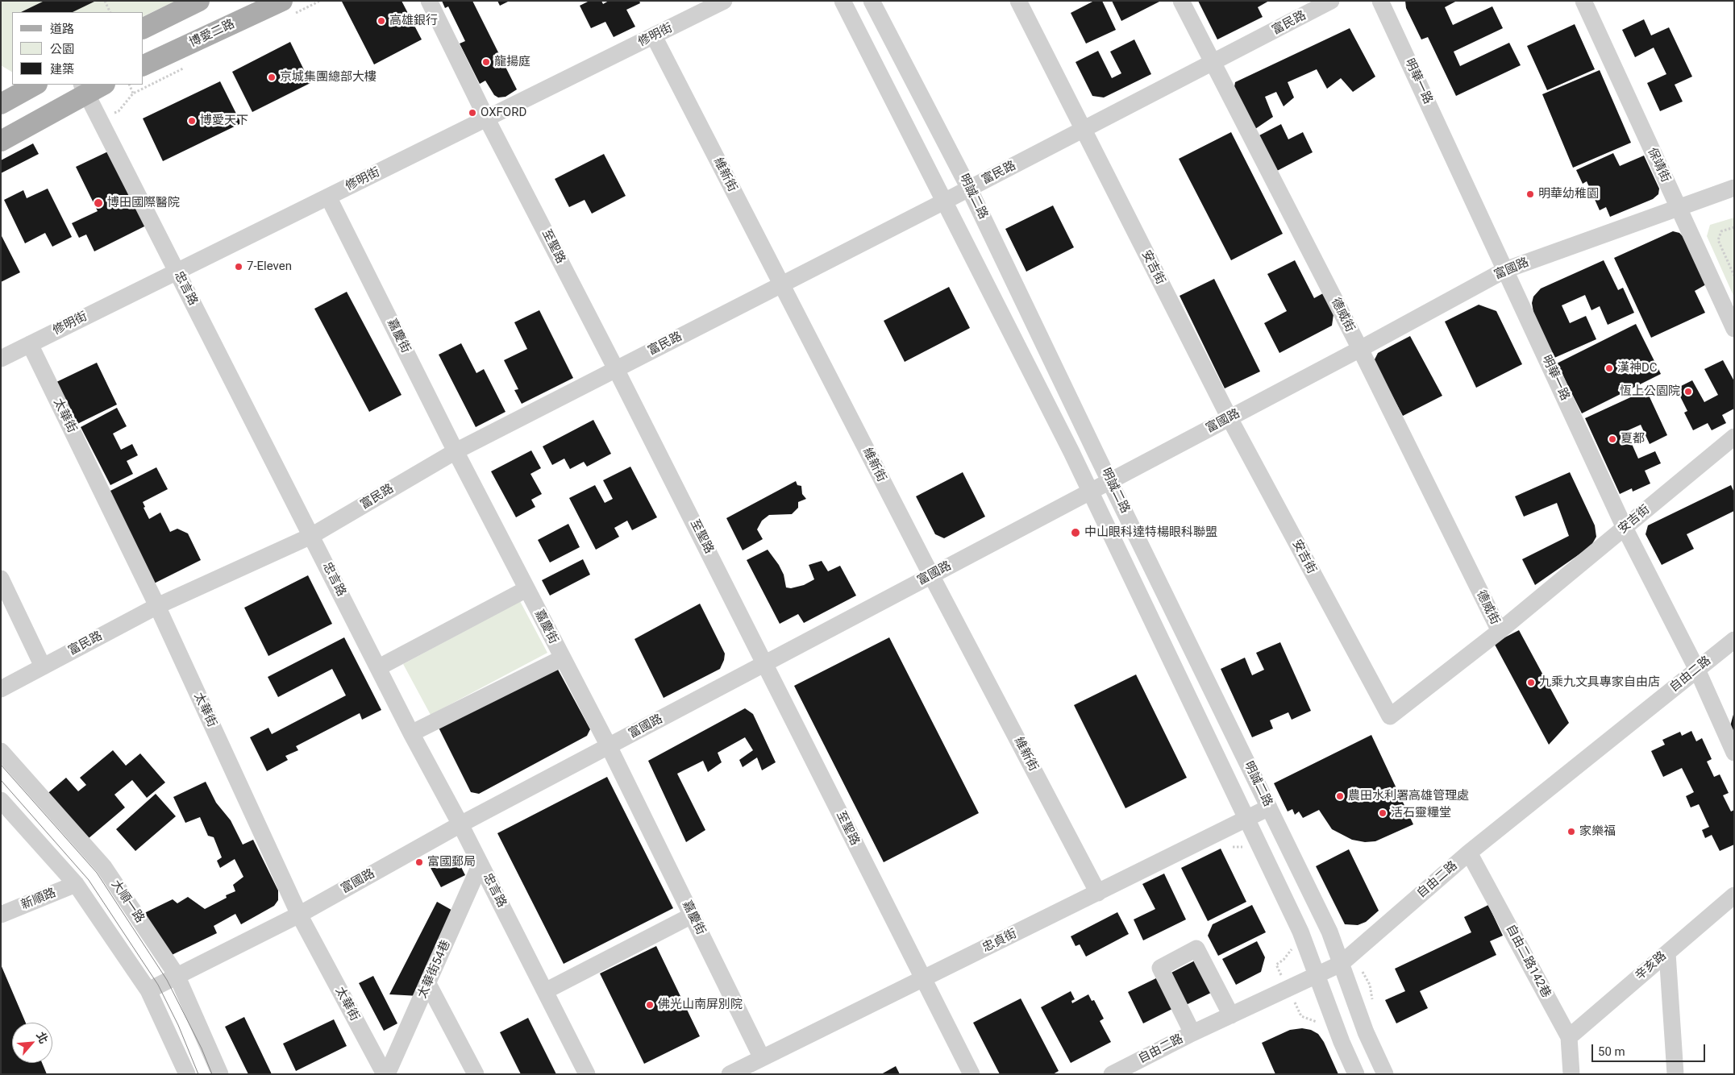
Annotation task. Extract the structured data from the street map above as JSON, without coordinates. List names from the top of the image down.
{
  "streets": {
    "main road": ["博愛二路"],
    "street": [
      "富民路",
      "修明街",
      "明華一路",
      "保靖街",
      "維新街",
      "明誠二路",
      "至聖路",
      "安吉街",
      "富國路",
      "忠言路",
      "德威街",
      "嘉慶街",
      "太華街",
      "自由二路",
      "新順路",
      "大順一路",
      "忠貞街",
      "自由二路142巷",
      "辛亥路",
      "太華街54巷"
    ]
  },
  "crossings": [
    ["富民路", "維新街"],
    ["富民路", "明誠二路"],
    ["富民路", "至聖路"],
    ["富民路", "安吉街"],
    ["富民路", "忠言路"],
    ["富民路", "德威街"],
    ["富民路", "嘉慶街"],
    ["富民路", "太華街"],
    ["修明街", "維新街"],
    ["修明街", "至聖路"],
    ["修明街", "忠言路"],
    ["修明街", "嘉慶街"],
    ["修明街", "太華街"],
    ["明華一路", "安吉街"],
    ["明華一路", "富國路"],
    ["明華一路", "自由二路"],
    ["保靖街", "富國路"],
    ["維新街", "富國路"],
    ["維新街", "忠貞街"],
    ["明誠二路", "富國路"],
    ["明誠二路", "自由二路"],
    ["明誠二路", "忠貞街"],
    ["至聖路", "富國路"],
    ["至聖路", "忠貞街"],
    ["安吉街", "富國路"],
    ["安吉街", "德威街"],
    ["富國路", "忠言路"],
    ["富國路", "德威街"],
    ["富國路", "嘉慶街"],
    ["富國路", "太華街"],
    ["富國路", "大順一路"],
    ["忠言路", "太華街54巷"],
    ["嘉慶街", "忠貞街"],
    ["太華街", "太華街54巷"],
    ["自由二路", "自由二路142巷"],
    ["自由二路142巷", "辛亥路"]
  ],
  "places": [
    "高雄銀行",
    "龍揚庭",
    "京城集團總部大樓",
    "OXFORD",
    "博愛天下",
    "明華幼稚園",
    "博田國際醫院",
    "7-Eleven",
    "漢神DC",
    "恆上公園院",
    "夏都",
    "中山眼科達特楊眼科聯盟",
    "九乘九文具專家自由店",
    "農田水利署高雄管理處",
    "活石靈糧堂",
    "家樂福",
    "富國郵局",
    "佛光山南屏別院"
  ],
  "legend": ["道路", "公園", "建築"],
  "scale_bar": "50 m",
  "north": "top right"
}
